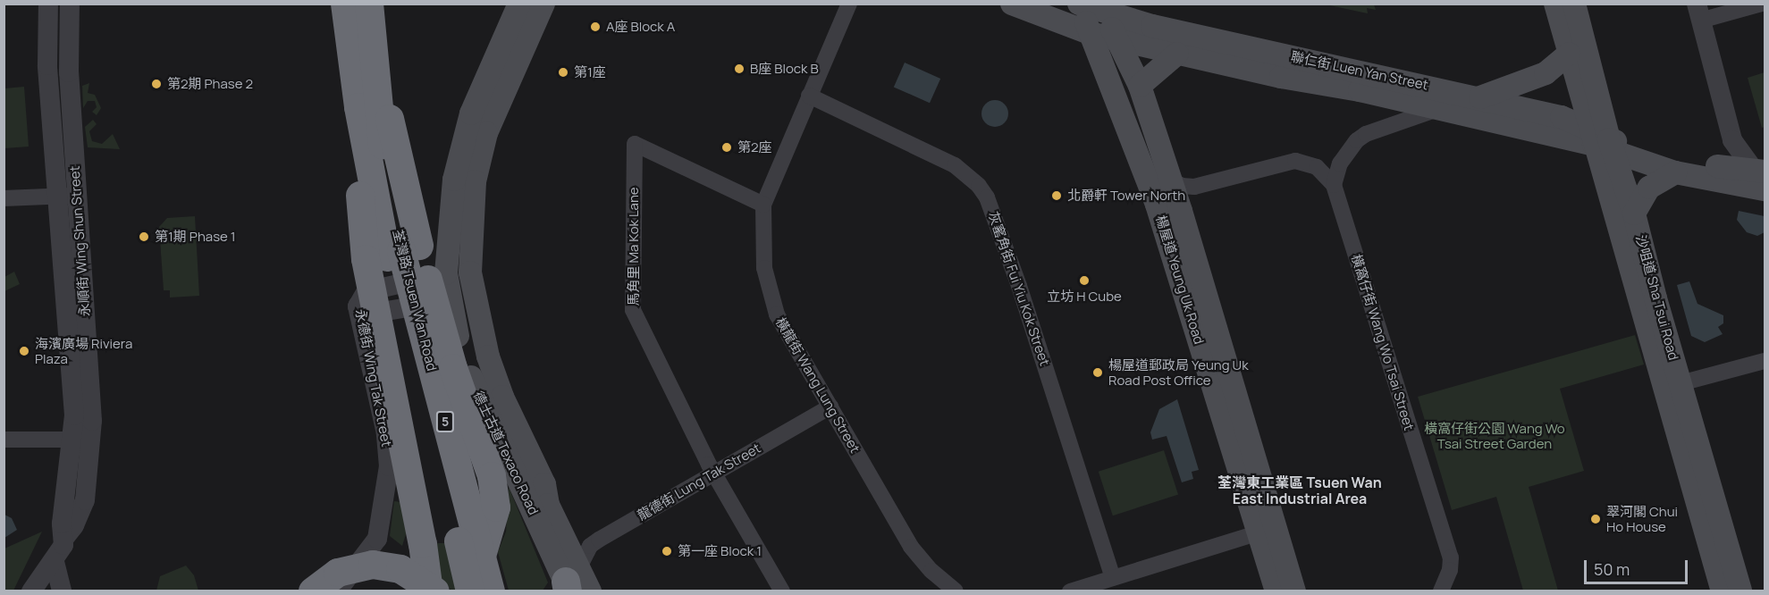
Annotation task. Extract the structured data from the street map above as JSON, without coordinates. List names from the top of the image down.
{
  "streets": {
    "highway": ["荃灣路 Tsuen Wan Road", "5"],
    "main road": [
      "聯仁街 Luen Yan Street",
      "楊屋道 Yeung Uk Road",
      "沙咀道 Sha Tsui Road",
      "德士古道 Texaco Road"
    ],
    "street": [
      "永順街 Wing Shun Street",
      "馬角里 Ma Kok Lane",
      "灰窰角街 Fui Yiu Kok Street",
      "橫窩仔街 Wang Wo Tsai Street",
      "永德街 Wing Tak Street",
      "橫龍街 Wang Lung Street",
      "龍德街 Lung Tak Street"
    ]
  },
  "crossings": [
    ["聯仁街 Luen Yan Street", "楊屋道 Yeung Uk Road"],
    ["聯仁街 Luen Yan Street", "沙咀道 Sha Tsui Road"],
    ["馬角里 Ma Kok Lane", "橫龍街 Wang Lung Street"],
    ["馬角里 Ma Kok Lane", "龍德街 Lung Tak Street"],
    ["灰窰角街 Fui Yiu Kok Street", "橫龍街 Wang Lung Street"],
    ["永德街 Wing Tak Street", "德士古道 Texaco Road"],
    ["橫龍街 Wang Lung Street", "龍德街 Lung Tak Street"],
    ["德士古道 Texaco Road", "龍德街 Lung Tak Street"]
  ],
  "districts": ["荃灣東工業區 Tsuen Wan East Industrial Area"],
  "parks": ["橫窩仔街公園 Wang Wo Tsai Street Garden"],
  "places": [
    "A座 Block A",
    "B座 Block B",
    "第1座",
    "第2期 Phase 2",
    "第2座",
    "北爵軒 Tower North",
    "第1期 Phase 1",
    "立坊 H Cube",
    "海濱廣場 Riviera Plaza",
    "楊屋道郵政局 Yeung Uk Road Post Office",
    "翠河閣 Chui Ho House",
    "第一座 Block 1"
  ],
  "scale_bar": "50 m"
}
